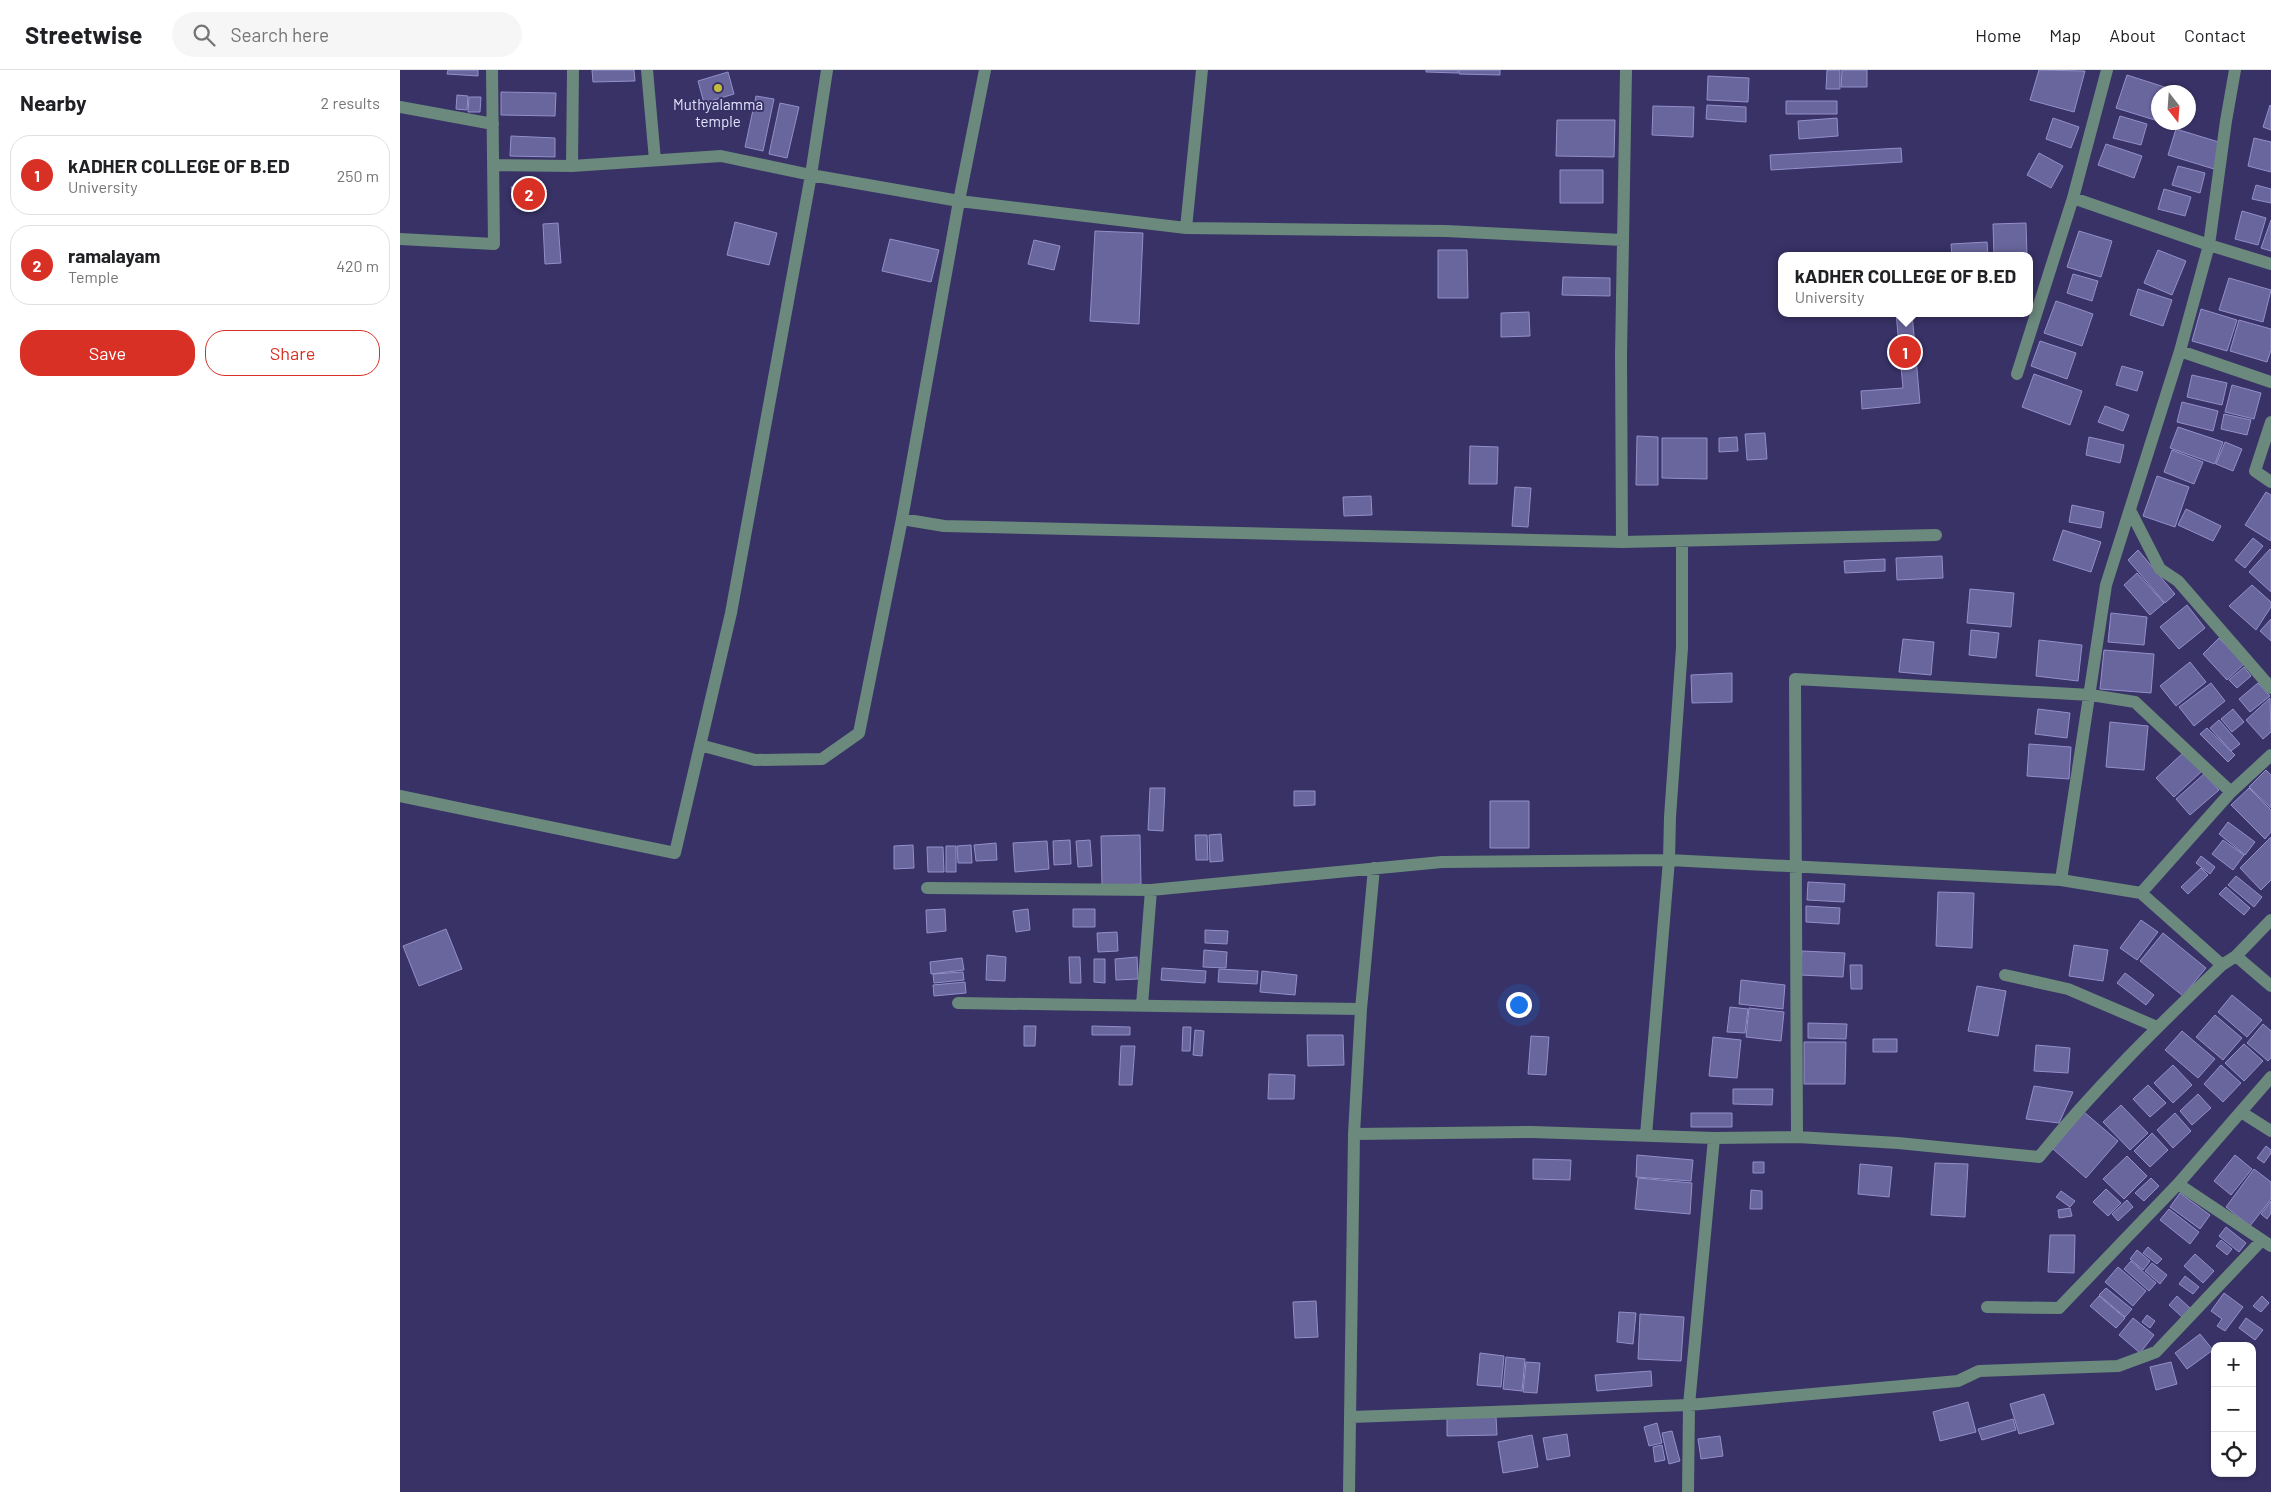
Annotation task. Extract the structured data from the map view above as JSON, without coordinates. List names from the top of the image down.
{
  "places": ["Muthyalamma temple"],
  "north": "bottom",
  "page": {
    "header": "Streetwise",
    "search": "Search here",
    "nav": [
      "Home",
      "Map",
      "About",
      "Contact"
    ],
    "heading": ["Nearby", "2 results"],
    "list": [
      {
        "mark": "1",
        "name": "kADHER COLLEGE OF B.ED",
        "note": "University",
        "value": "250 m"
      },
      {
        "mark": "2",
        "name": "ramalayam",
        "note": "Temple",
        "value": "420 m"
      }
    ],
    "pins": ["2", "1"],
    "popup": ["kADHER COLLEGE OF B.ED", "University"],
    "buttons": ["Save", "Share"],
    "map_buttons": ["+", "−"]
  }
}
